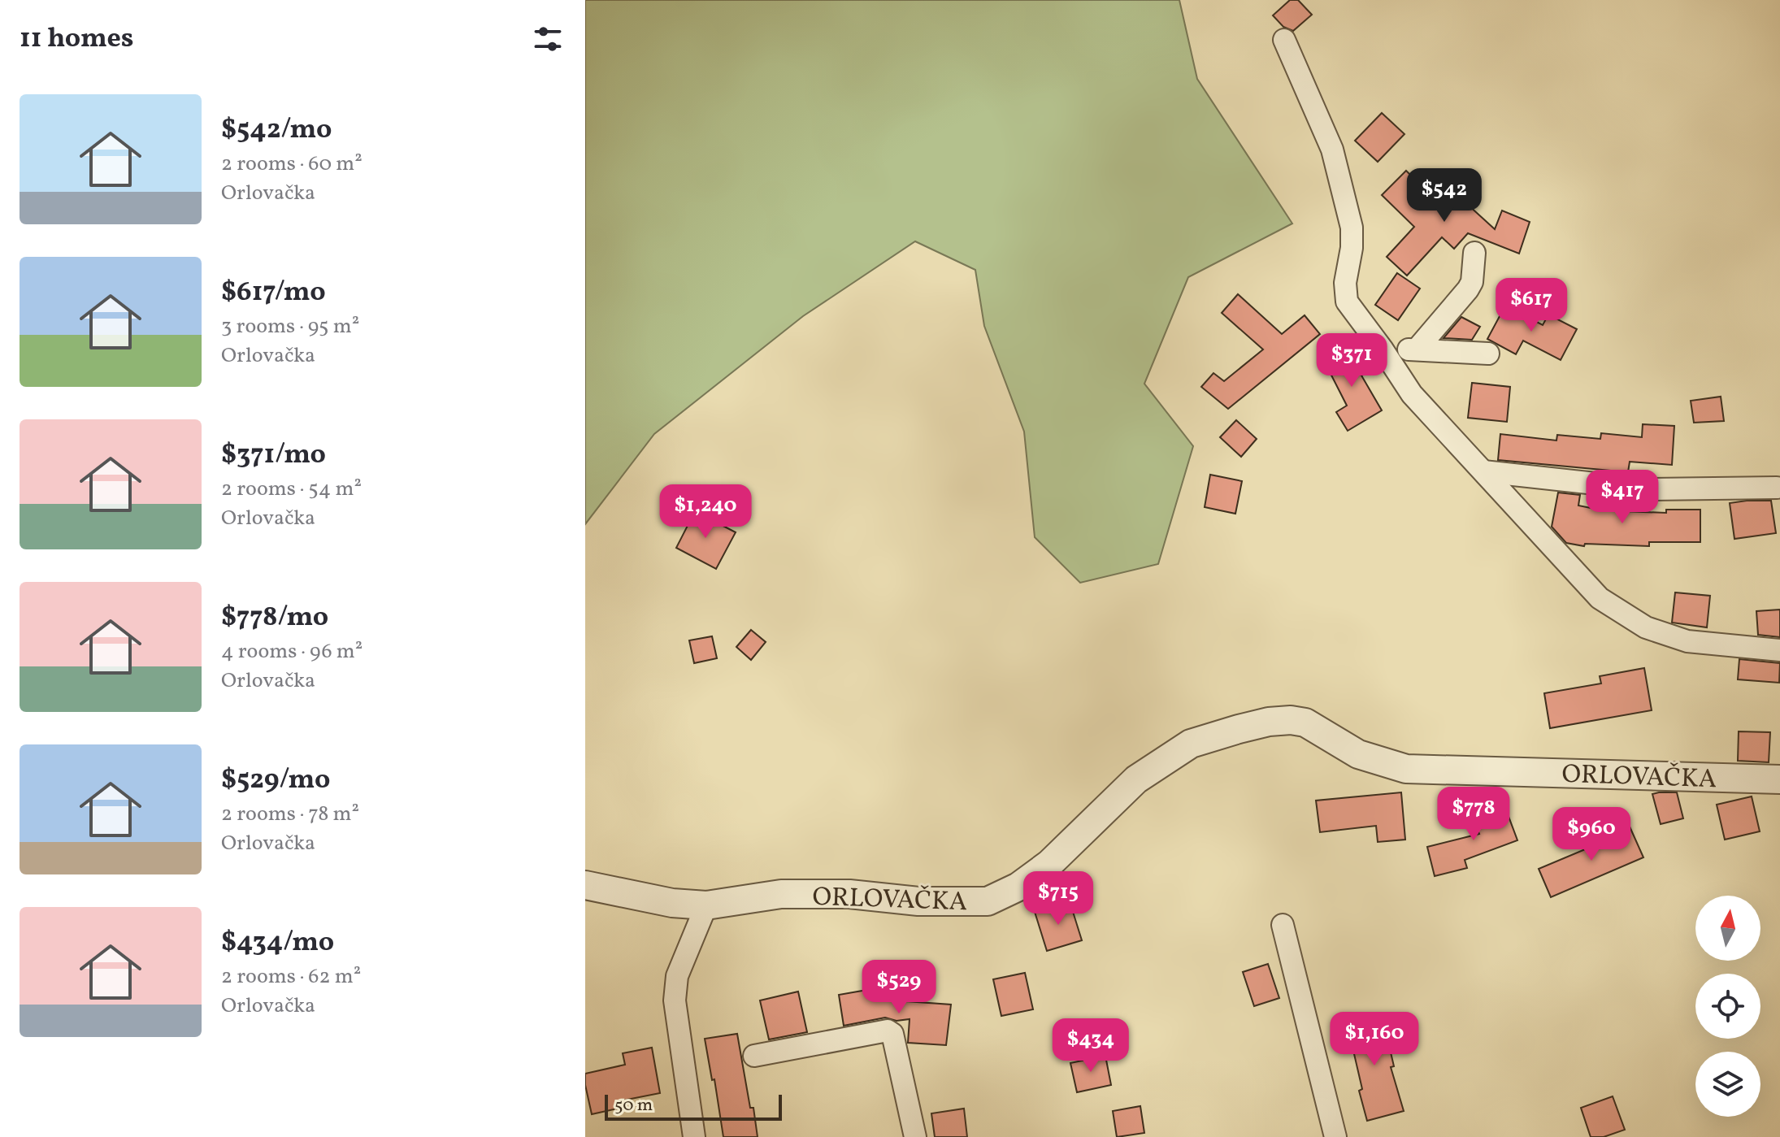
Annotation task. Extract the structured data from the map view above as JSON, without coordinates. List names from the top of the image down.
{
  "streets": {
    "street": ["ORLOVAČKA"]
  },
  "scale_bar": "50 m",
  "north": "top",
  "page": {
    "heading": "11 homes",
    "list": [
      {
        "name": "$542/mo",
        "note": "2 rooms · 60 m² · Orlovačka"
      },
      {
        "name": "$617/mo",
        "note": "3 rooms · 95 m² · Orlovačka"
      },
      {
        "name": "$371/mo",
        "note": "2 rooms · 54 m² · Orlovačka"
      },
      {
        "name": "$778/mo",
        "note": "4 rooms · 96 m² · Orlovačka"
      },
      {
        "name": "$529/mo",
        "note": "2 rooms · 78 m² · Orlovačka"
      },
      {
        "name": "$434/mo",
        "note": "2 rooms · 62 m² · Orlovačka"
      }
    ],
    "price": [
      "$542",
      "$617",
      "$371",
      "$417",
      "$1,240",
      "$778",
      "$960",
      "$715",
      "$529",
      "$1,160",
      "$434"
    ],
    "scale": "50 m"
  }
}
